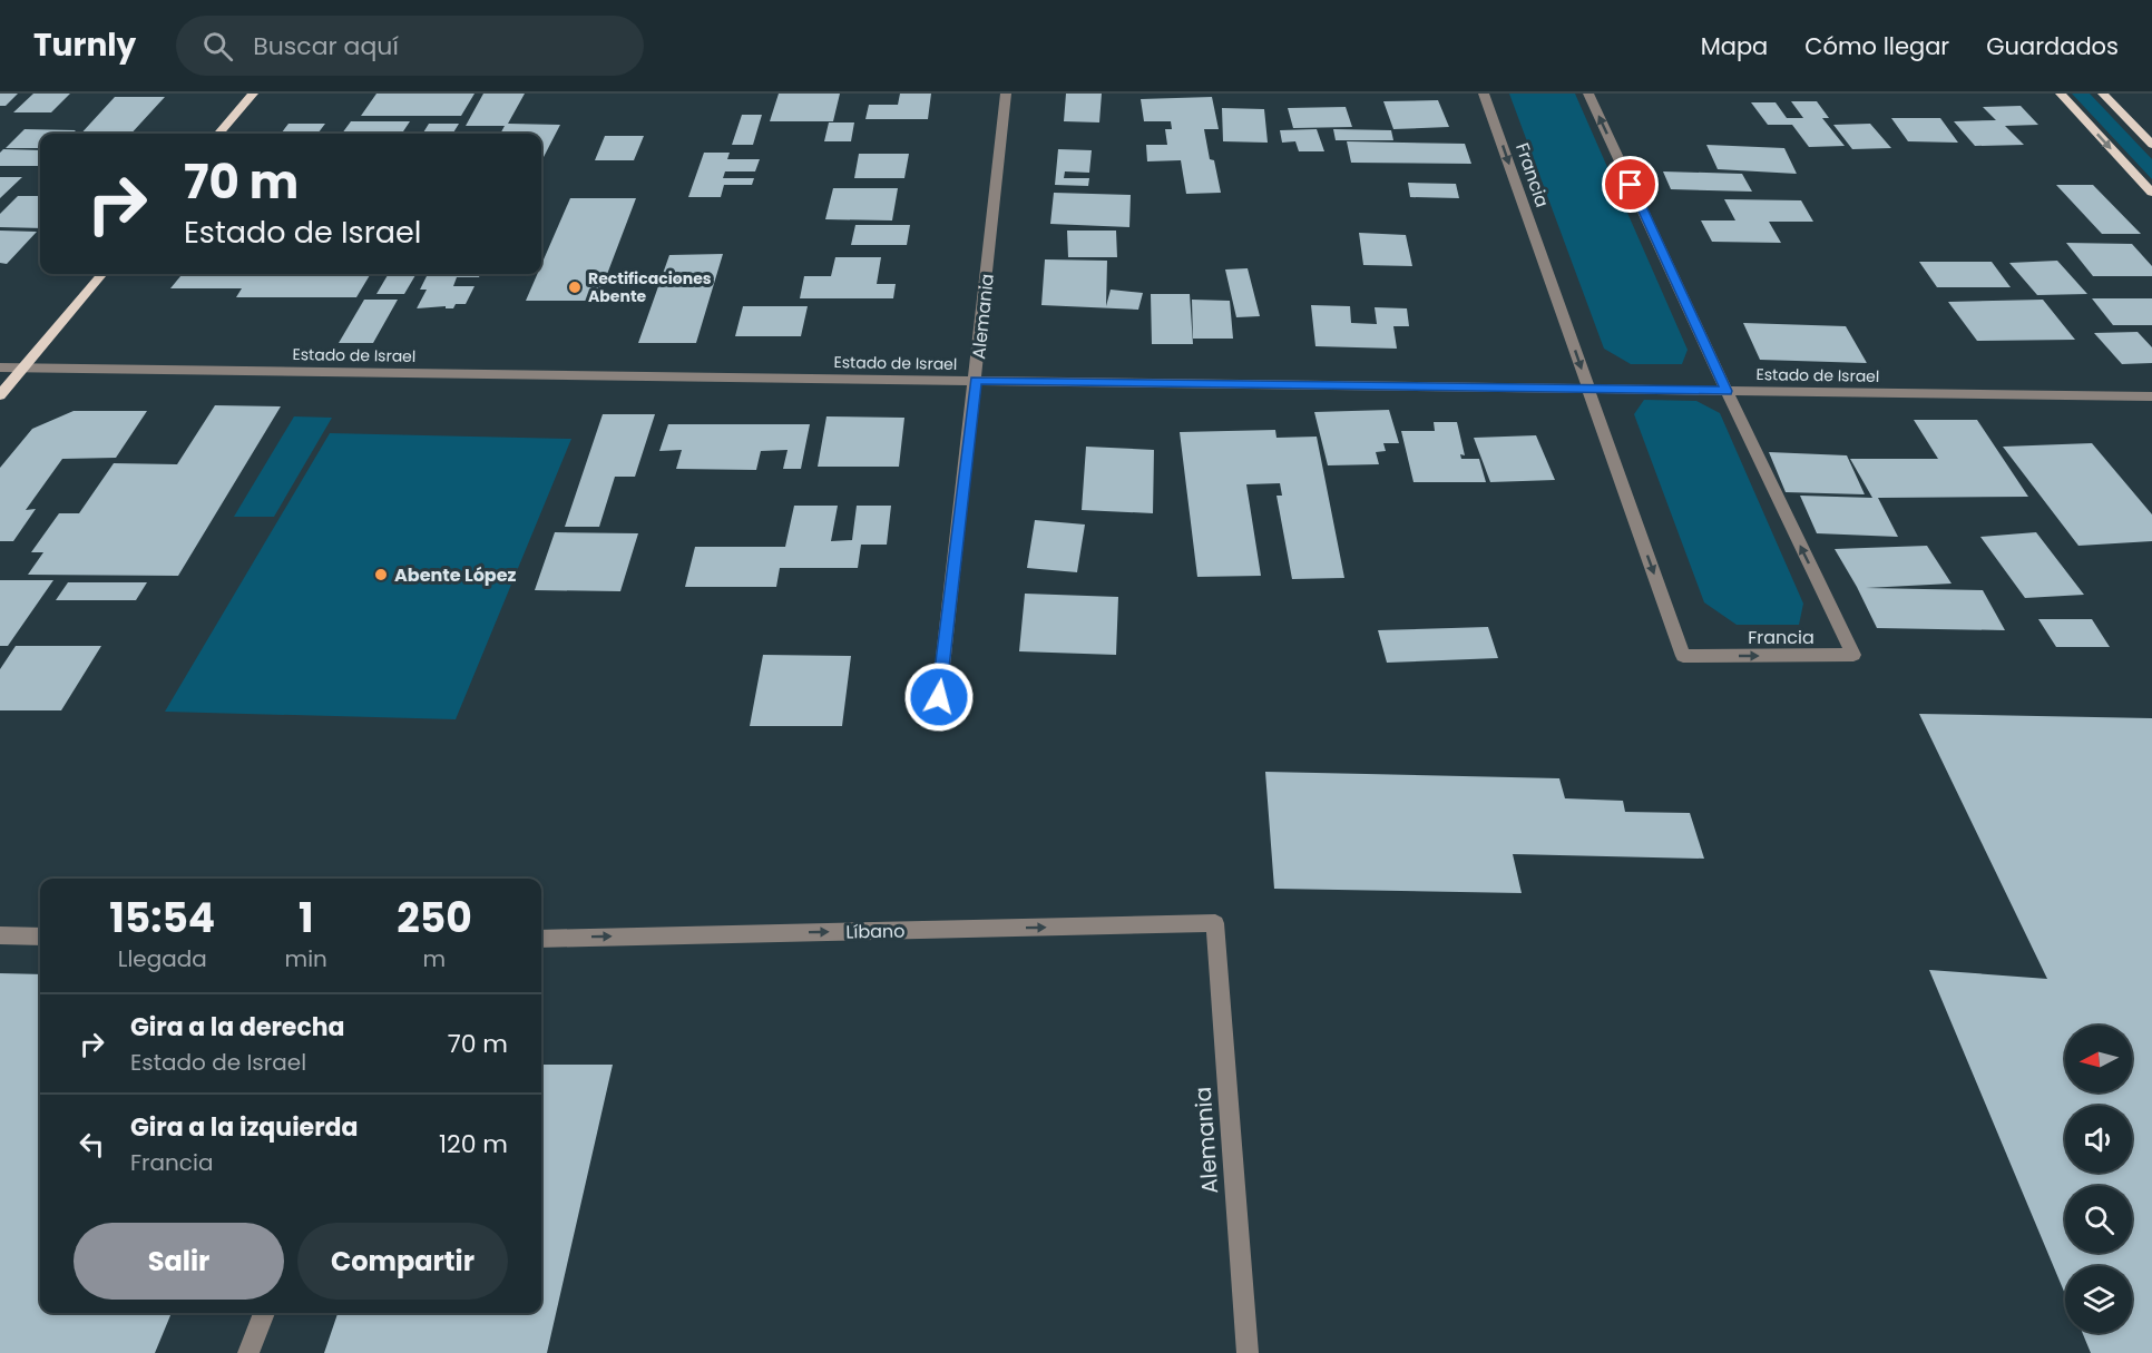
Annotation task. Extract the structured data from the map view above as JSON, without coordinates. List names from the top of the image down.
{
  "streets": {
    "street": [
      "Francia",
      "Alemania",
      "Estado de Israel",
      "Líbano"
    ]
  },
  "crossings": [
    ["Francia", "Estado de Israel"],
    ["Alemania", "Estado de Israel"],
    ["Alemania", "Líbano"]
  ],
  "one_way": ["Líbano"],
  "places": ["Rectificaciones Abente", "Abente López"],
  "north": "left",
  "page": {
    "header": "Turnly",
    "search": "Buscar aquí",
    "nav": ["Mapa", "Cómo llegar", "Guardados"],
    "turn": ["70 m", "Estado de Israel"],
    "eta": [
      "15:54",
      "Llegada",
      "1",
      "min",
      "250",
      "m"
    ],
    "list": [
      {
        "name": "Gira a la derecha",
        "note": "Estado de Israel",
        "value": "70 m"
      },
      {
        "name": "Gira a la izquierda",
        "note": "Francia",
        "value": "120 m"
      }
    ],
    "buttons": ["Salir", "Compartir"]
  }
}
